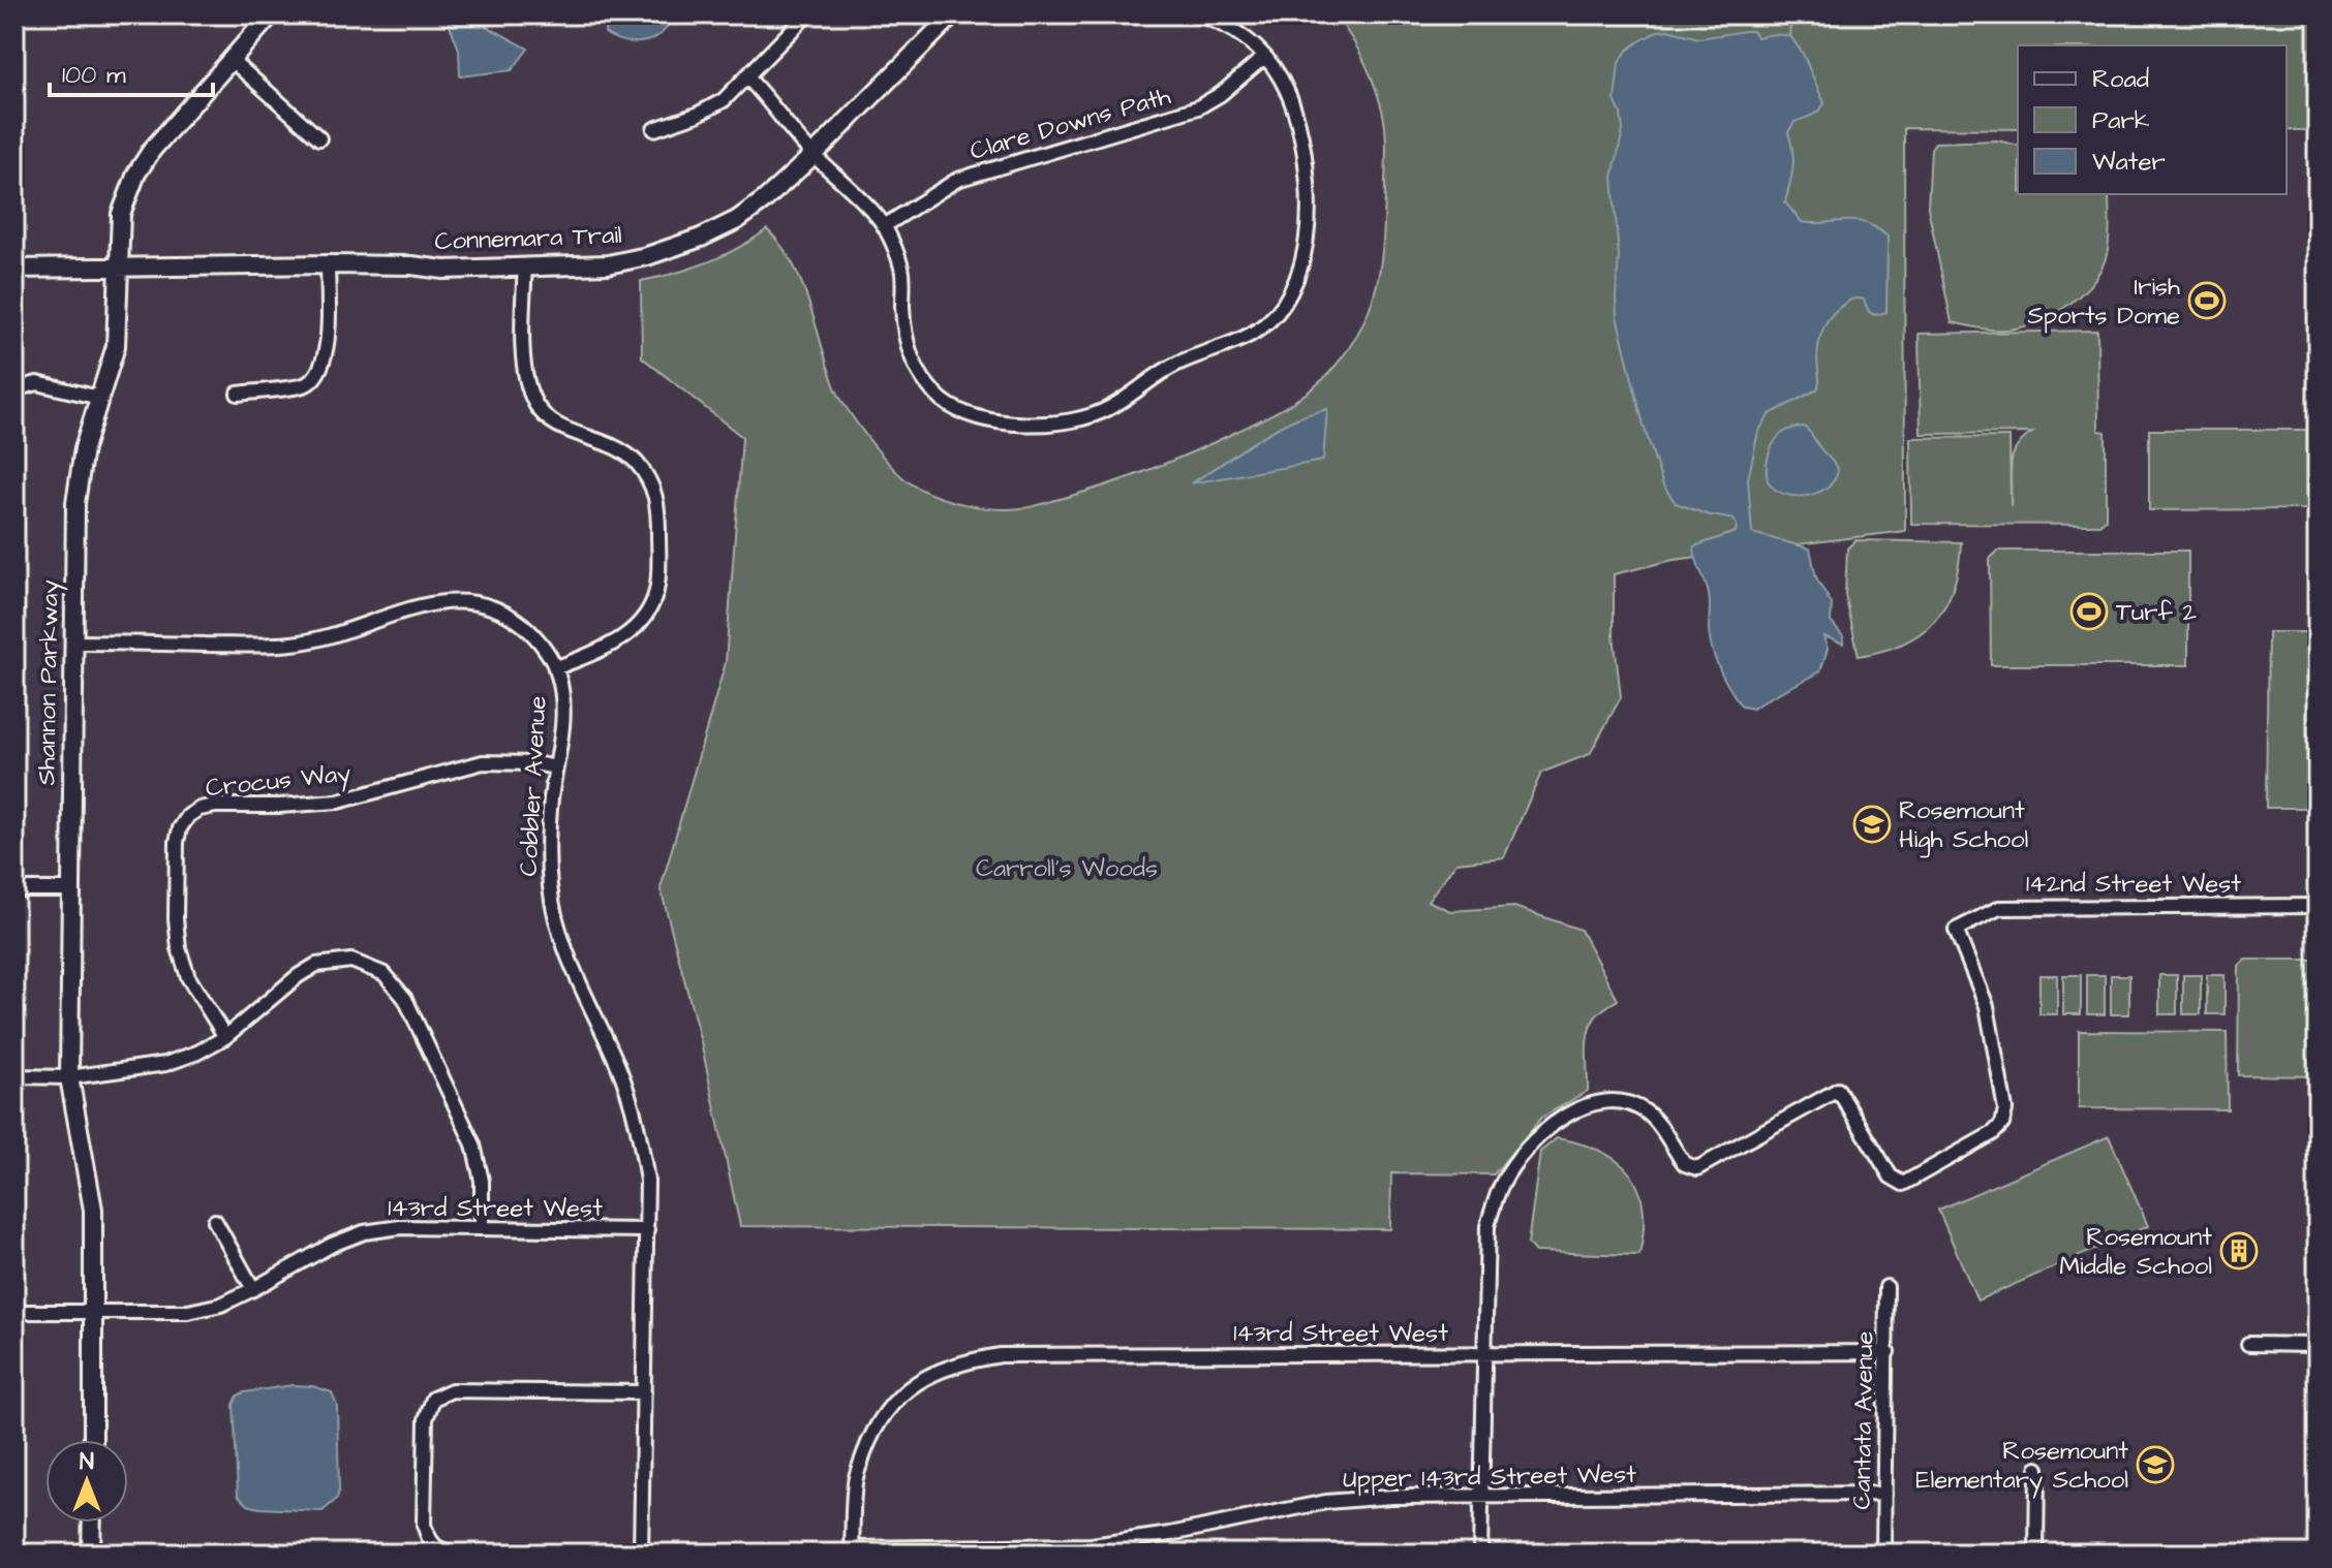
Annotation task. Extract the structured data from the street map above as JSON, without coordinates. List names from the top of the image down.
{
  "streets": {
    "street": [
      "Clare Downs Path",
      "Connemara Trail",
      "Shannon Parkway",
      "Crocus Way",
      "Cobbler Avenue",
      "142nd Street West",
      "143rd Street West",
      "Cantata Avenue",
      "Upper 143rd Street West"
    ]
  },
  "crossings": [
    ["Connemara Trail", "Shannon Parkway"],
    ["Shannon Parkway", "Cobbler Avenue"],
    ["Shannon Parkway", "143rd Street West"],
    ["Crocus Way", "Cobbler Avenue"],
    ["Cobbler Avenue", "143rd Street West"],
    ["142nd Street West", "143rd Street West"],
    ["143rd Street West", "Cantata Avenue"],
    ["143rd Street West", "Upper 143rd Street West"],
    ["Cantata Avenue", "Upper 143rd Street West"]
  ],
  "parks": ["Carroll's Woods"],
  "places": {
    "sports": ["Irish Sports Dome", "Turf 2"],
    "school or university": ["Rosemount High School", "Rosemount Elementary School"],
    "building": ["Rosemount Middle School"]
  },
  "legend": ["Road", "Park", "Water"],
  "scale_bar": "100 m",
  "north": "top"
}
